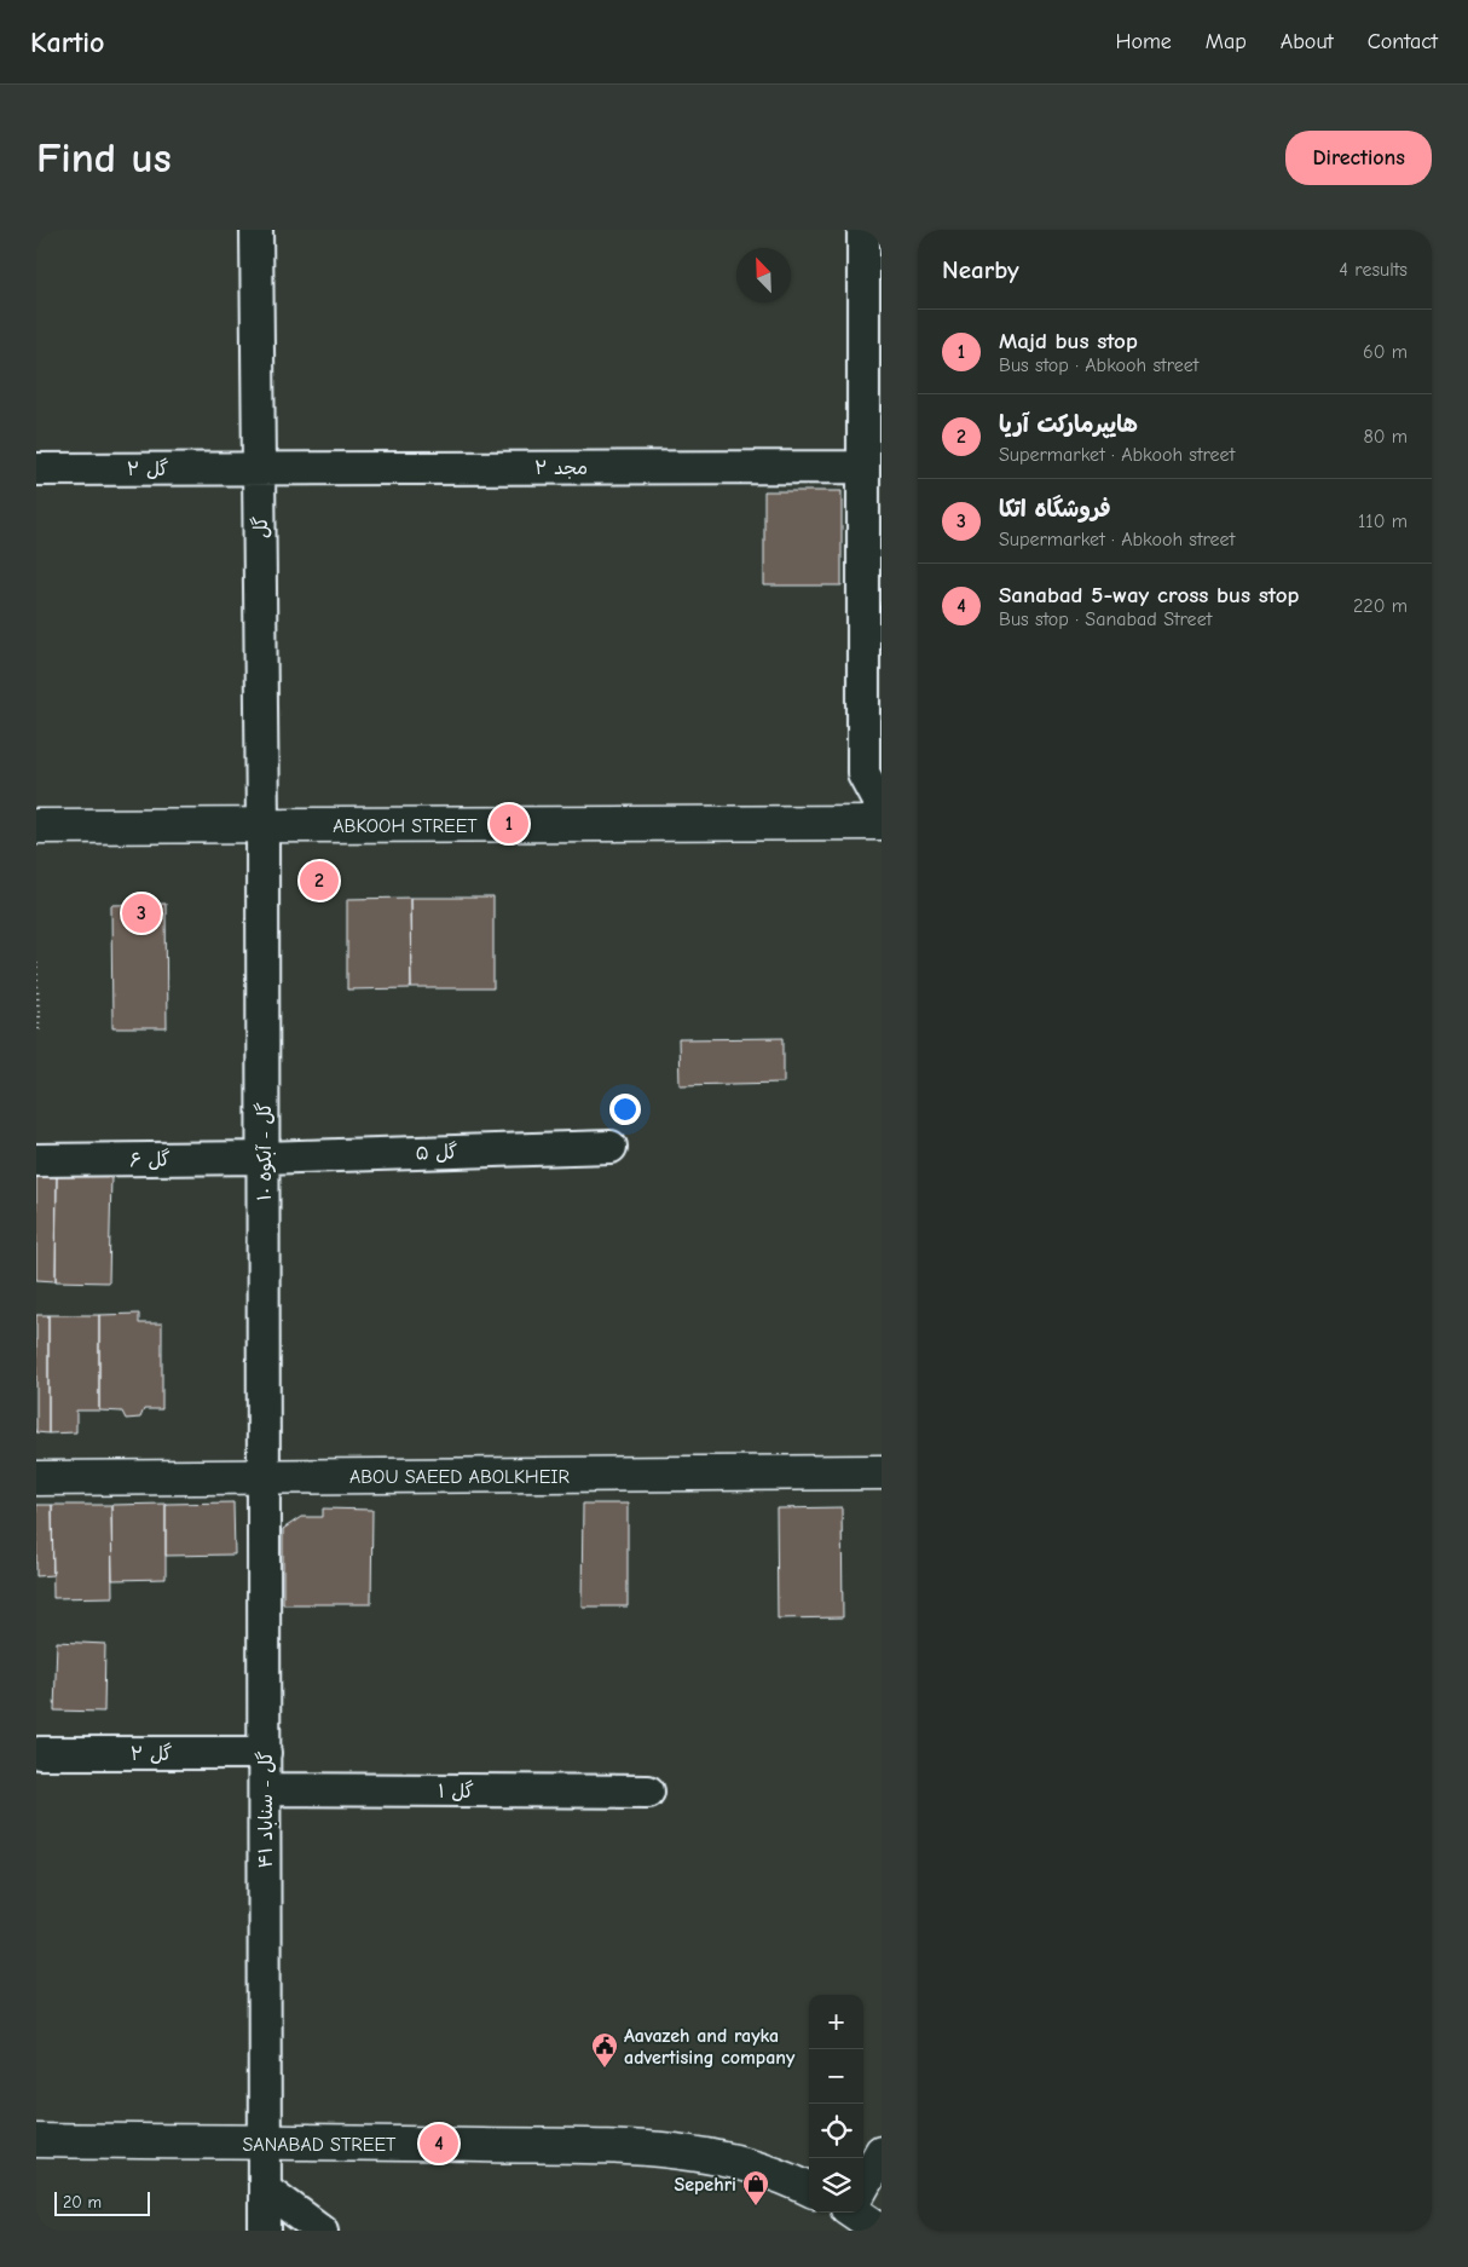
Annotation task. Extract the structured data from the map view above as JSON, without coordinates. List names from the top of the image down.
{
  "streets": {
    "main road": ["ABKOOH STREET", "ABOU SAEED ABOLKHEIR", "SANABAD STREET"],
    "street": [
      "مجد ۲",
      "گل ۲",
      "گل",
      "گل - آبکوه ۱۰",
      "گل ۵",
      "گل ۶",
      "گل ۱",
      "گل - سناباد ۴۱"
    ]
  },
  "crossings": [
    ["مجد ۲", "گل ۲"],
    ["مجد ۲", "گل"],
    ["گل ۲", "گل"],
    ["گل ۲", "گل - سناباد ۴۱"],
    ["گل", "ABKOOH STREET"],
    ["گل", "گل - آبکوه ۱۰"],
    ["ABKOOH STREET", "گل - آبکوه ۱۰"],
    ["گل - آبکوه ۱۰", "گل ۵"],
    ["گل - آبکوه ۱۰", "گل ۶"],
    ["گل - آبکوه ۱۰", "ABOU SAEED ABOLKHEIR"],
    ["گل - آبکوه ۱۰", "گل - سناباد ۴۱"],
    ["گل ۵", "گل ۶"],
    ["ABOU SAEED ABOLKHEIR", "گل - سناباد ۴۱"],
    ["گل ۱", "گل - سناباد ۴۱"],
    ["گل - سناباد ۴۱", "SANABAD STREET"]
  ],
  "places": {
    "public building": ["Aavazeh and rayka advertising company"],
    "shop": ["Sepehri"]
  },
  "scale_bar": "20 m",
  "north": "top left",
  "page": {
    "header": "Kartio",
    "nav": [
      "Home",
      "Map",
      "About",
      "Contact"
    ],
    "buttons": "Directions",
    "title": "Find us",
    "heading": ["Nearby", "4 results"],
    "list": [
      {
        "mark": "1",
        "name": "Majd bus stop",
        "note": "Bus stop · Abkooh street",
        "value": "60 m"
      },
      {
        "mark": "2",
        "name": "هایپرمارکت آریا",
        "note": "Supermarket · Abkooh street",
        "value": "80 m"
      },
      {
        "mark": "3",
        "name": "فروشگاه اتکا",
        "note": "Supermarket · Abkooh street",
        "value": "110 m"
      },
      {
        "mark": "4",
        "name": "Sanabad 5-way cross bus stop",
        "note": "Bus stop · Sanabad Street",
        "value": "220 m"
      }
    ],
    "pins": [
      "1",
      "2",
      "3",
      "4"
    ],
    "map_buttons": ["+", "−"],
    "scale": "20 m"
  }
}
